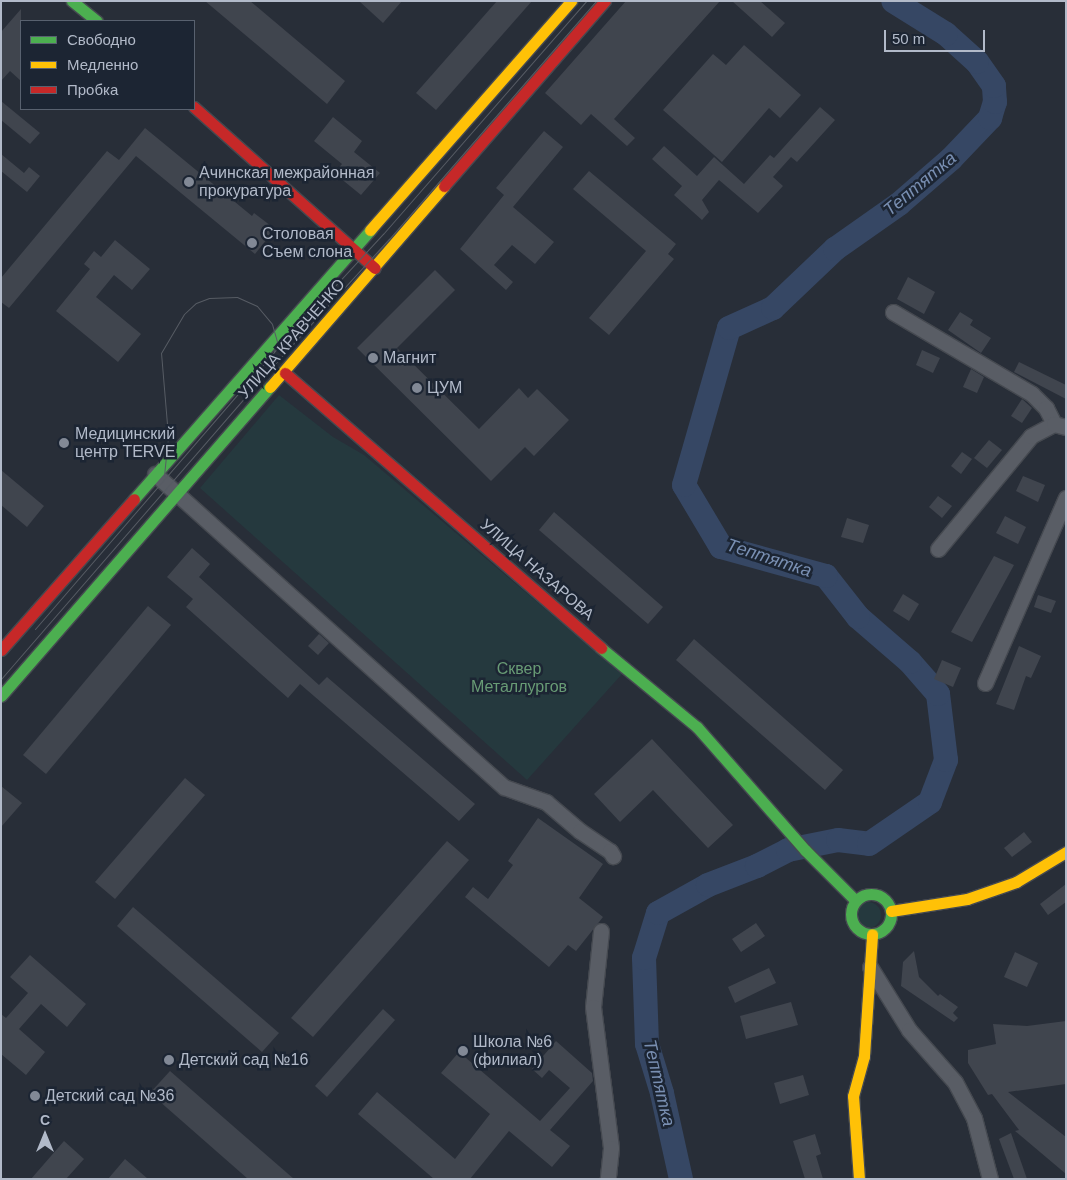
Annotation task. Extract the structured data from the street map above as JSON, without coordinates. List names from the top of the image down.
{
  "streets": {
    "main road": ["УЛИЦА КРАВЧЕНКО", "УЛИЦА НАЗАРОВА"]
  },
  "crossings": [
    ["УЛИЦА КРАВЧЕНКО", "УЛИЦА НАЗАРОВА"]
  ],
  "water": ["Тептятка"],
  "parks": ["Сквер Металлургов"],
  "places": [
    "Ачинская межрайонная прокуратура",
    "Столовая Съем слона",
    "Магнит",
    "ЦУМ",
    "Медицинский центр TERVE",
    "Школа №6 (филиал)",
    "Детский сад №16",
    "Детский сад №36"
  ],
  "legend": ["Свободно", "Медленно", "Пробка"],
  "scale_bar": "50 m",
  "north": "top"
}
